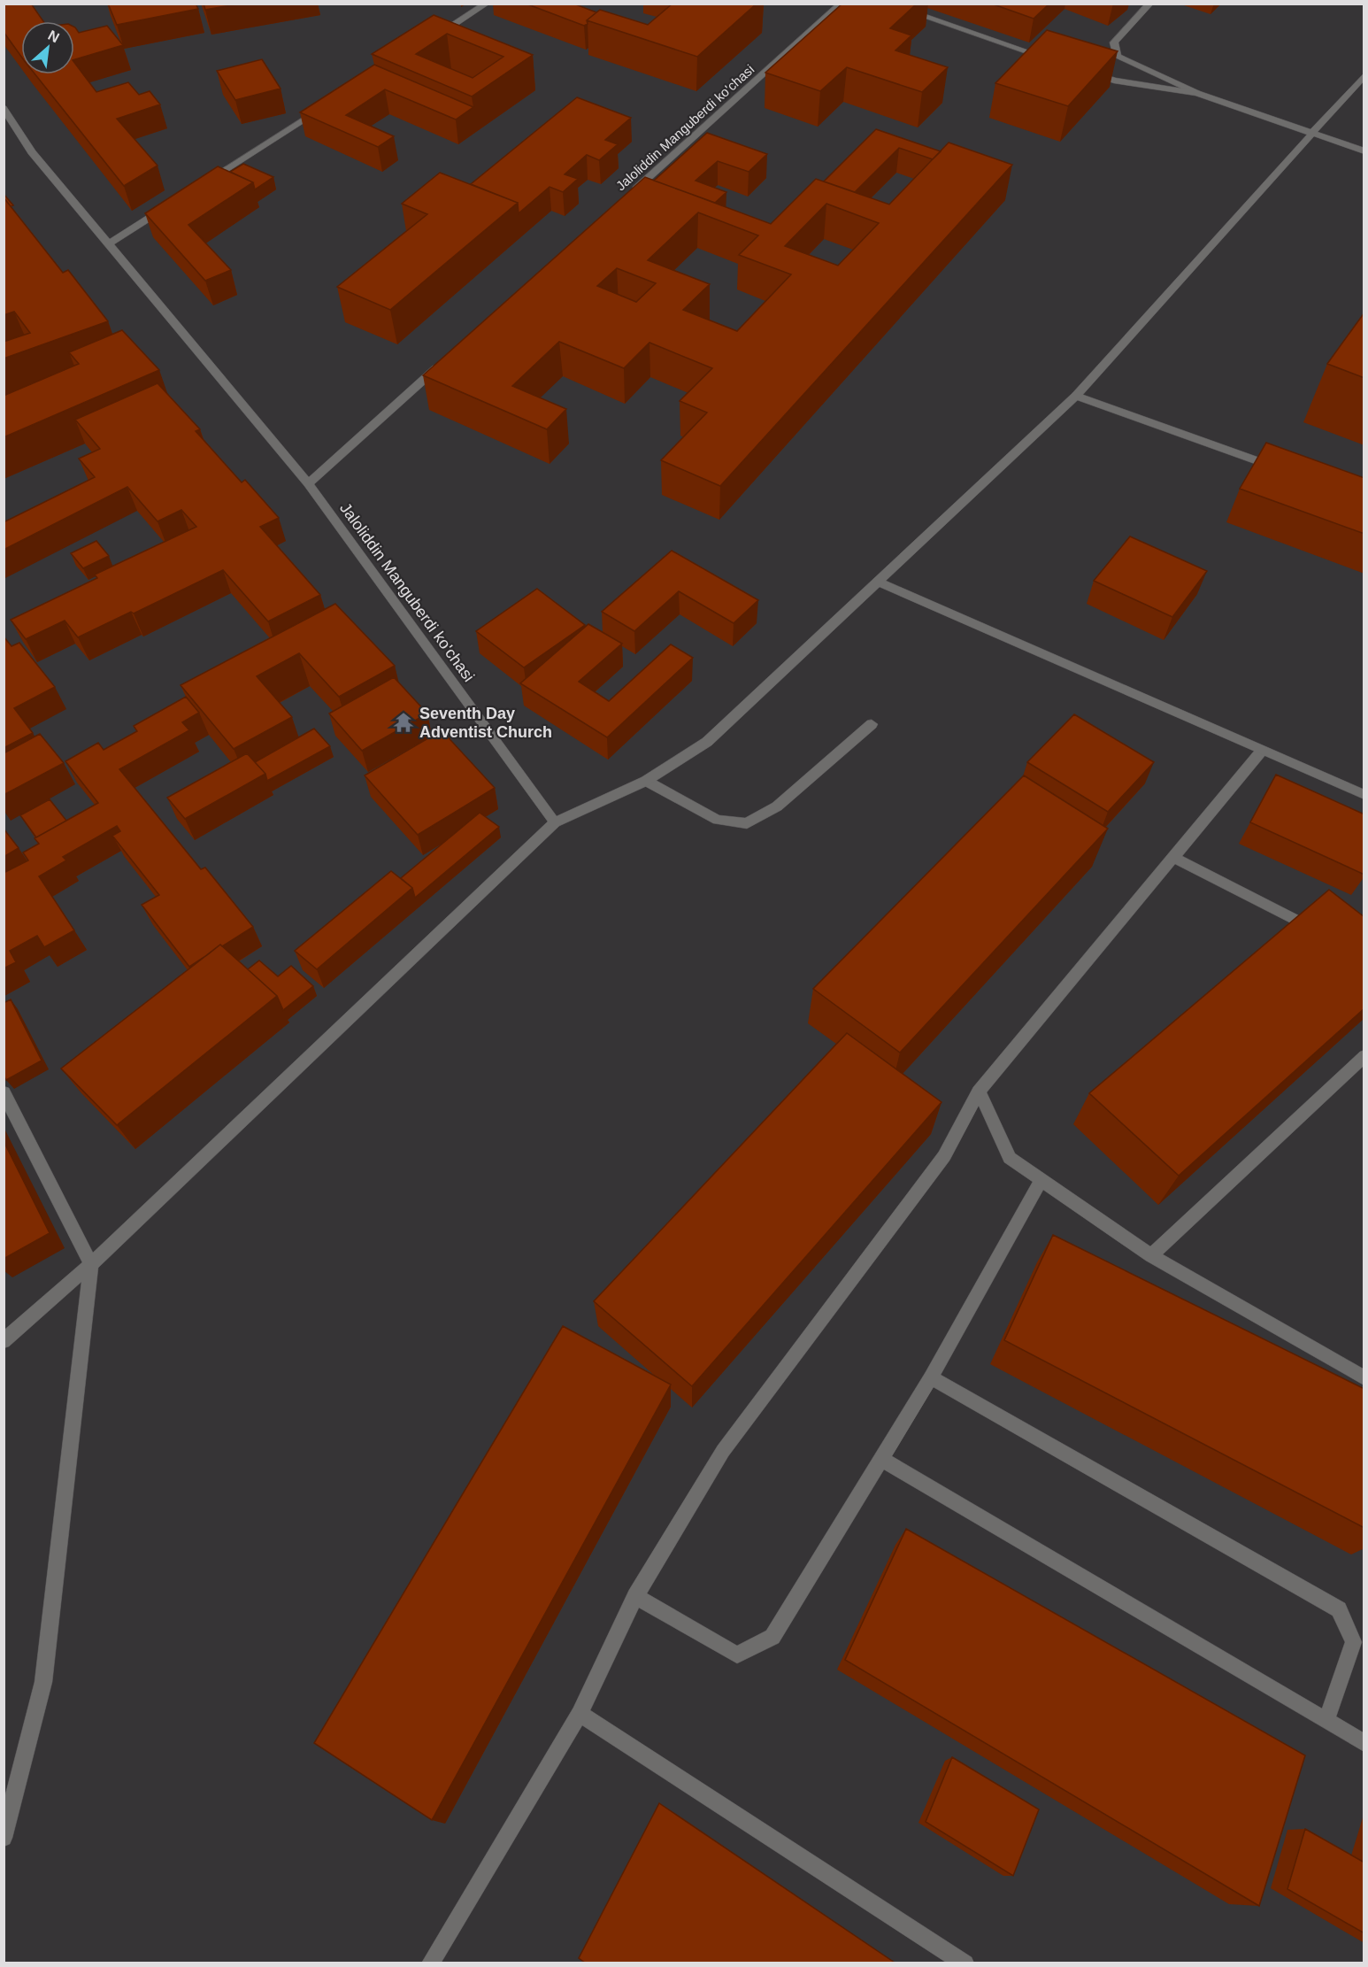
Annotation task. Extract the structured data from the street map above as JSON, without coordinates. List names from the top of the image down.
{
  "streets": {
    "street": ["Jaloliddin Manguberdi ko'chasi"]
  },
  "places": {
    "temple": ["Seventh Day Adventist Church"]
  },
  "north": "top right"
}
